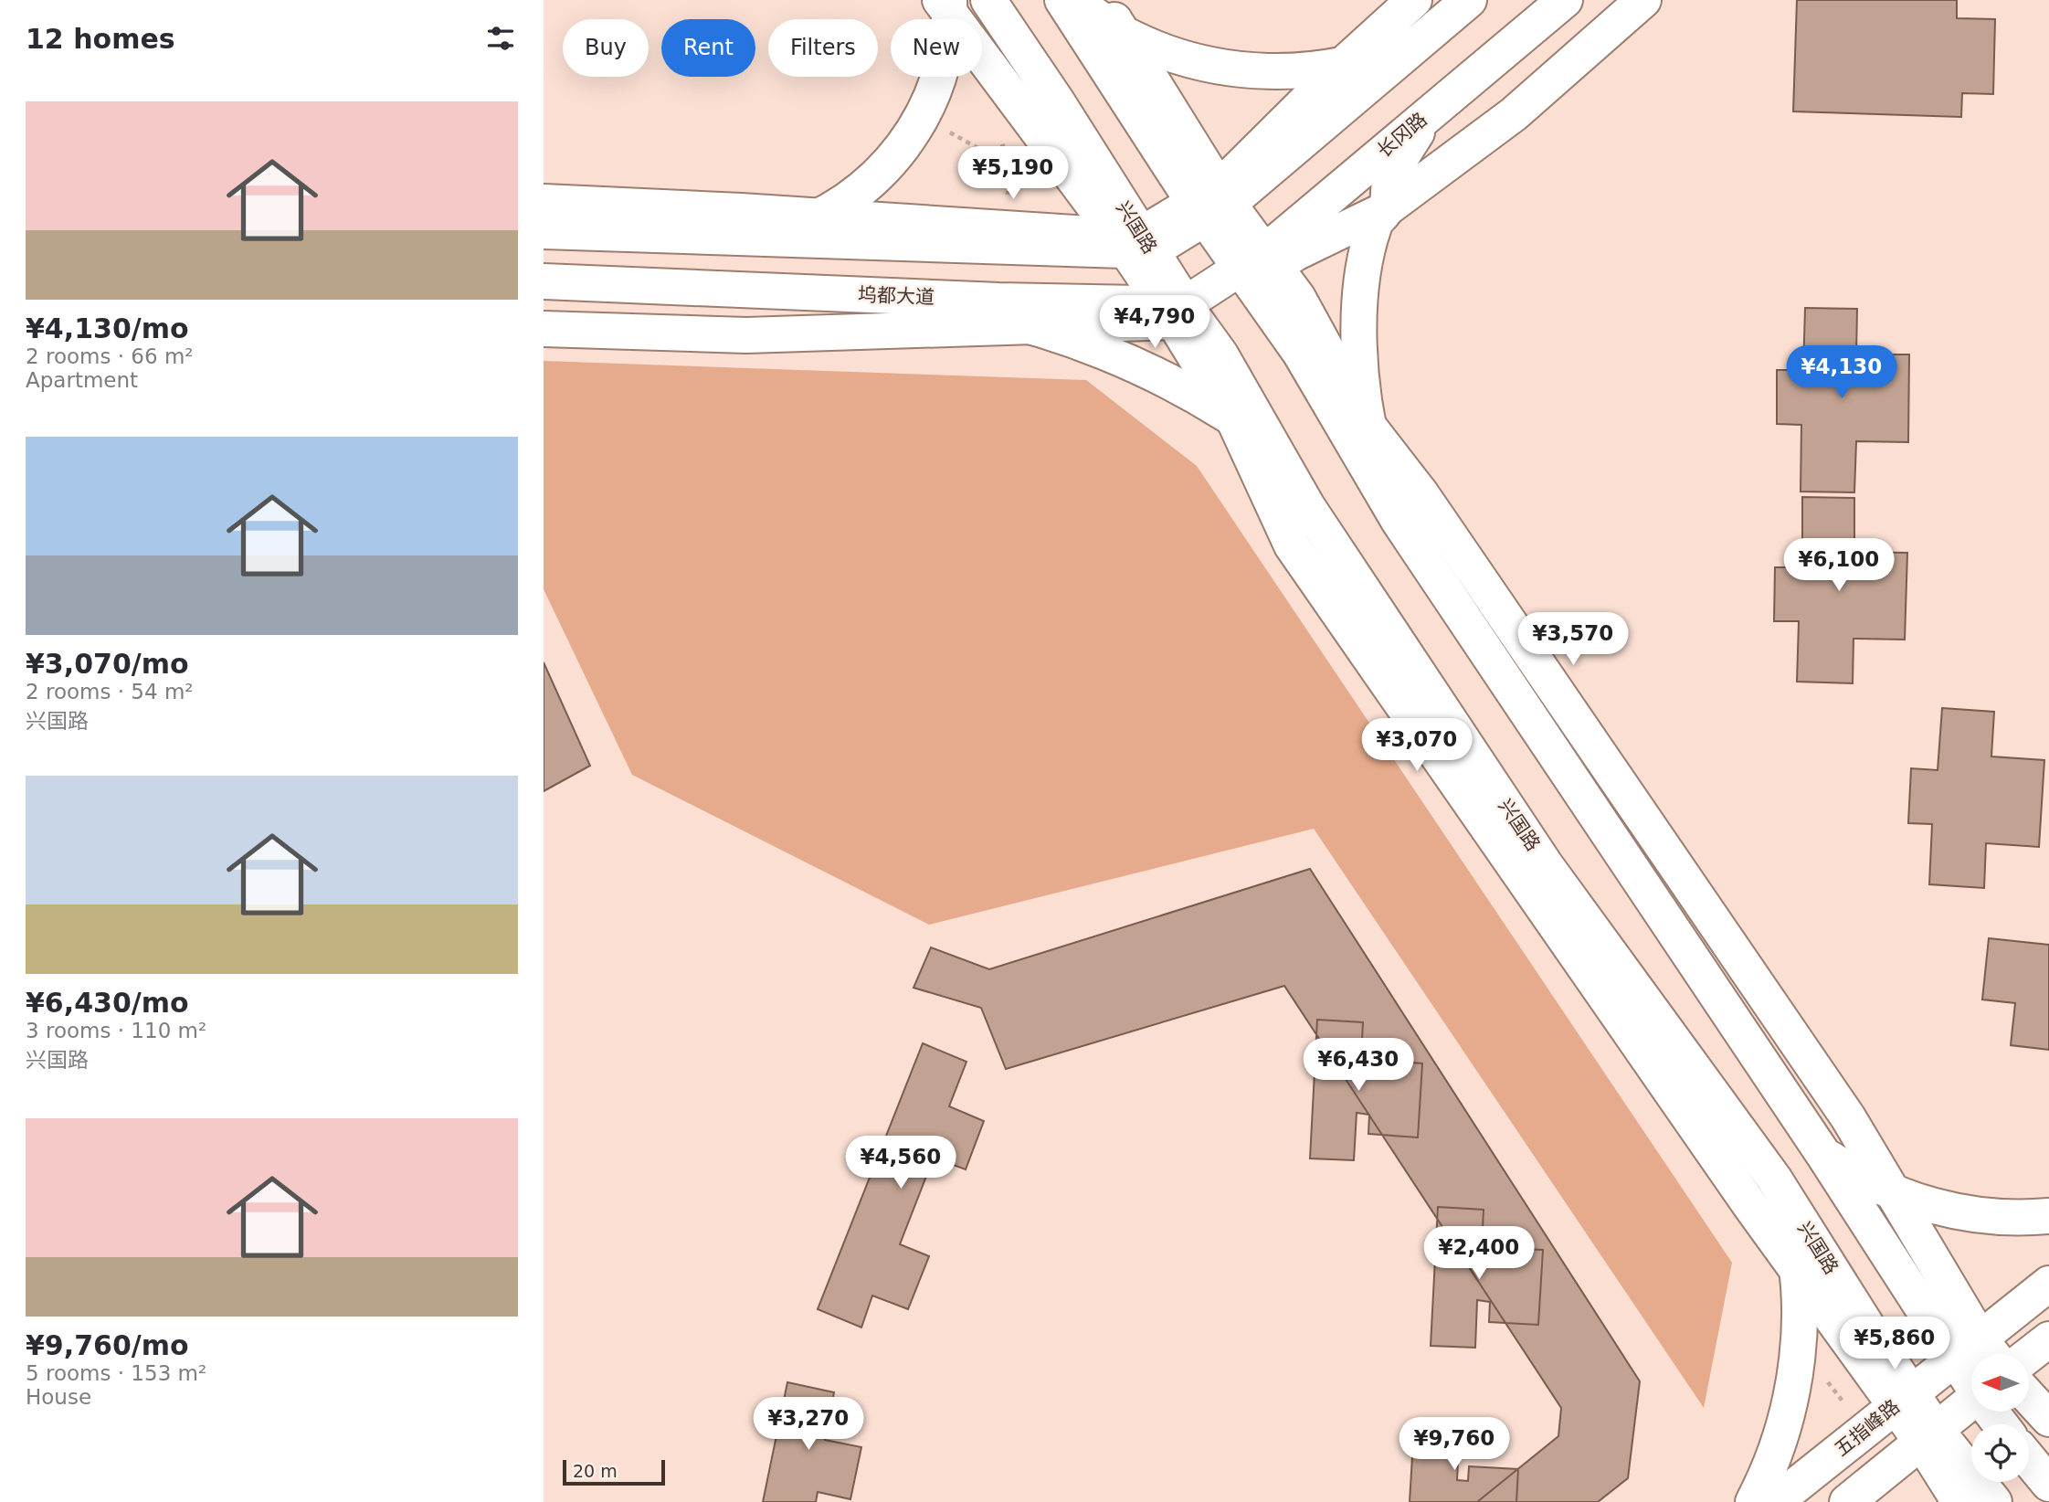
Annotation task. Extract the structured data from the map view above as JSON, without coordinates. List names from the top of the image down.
{
  "streets": {
    "main road": [
      "长冈路",
      "兴国路",
      "坞都大道",
      "五指峰路"
    ]
  },
  "crossings": [
    ["兴国路", "坞都大道"],
    ["兴国路", "五指峰路"]
  ],
  "scale_bar": "20 m",
  "north": "left",
  "page": {
    "heading": "12 homes",
    "chip": [
      "Buy",
      "Rent",
      "Filters",
      "New"
    ],
    "list": [
      {
        "name": "¥4,130/mo",
        "note": "2 rooms · 66 m² · Apartment"
      },
      {
        "name": "¥3,070/mo",
        "note": "2 rooms · 54 m² · 兴国路"
      },
      {
        "name": "¥6,430/mo",
        "note": "3 rooms · 110 m² · 兴国路"
      },
      {
        "name": "¥9,760/mo",
        "note": "5 rooms · 153 m² · House"
      }
    ],
    "price": [
      "¥5,190",
      "¥4,790",
      "¥4,130",
      "¥6,100",
      "¥3,570",
      "¥3,070",
      "¥6,430",
      "¥4,560",
      "¥2,400",
      "¥5,860",
      "¥3,270",
      "¥9,760"
    ],
    "scale": "20 m"
  }
}
